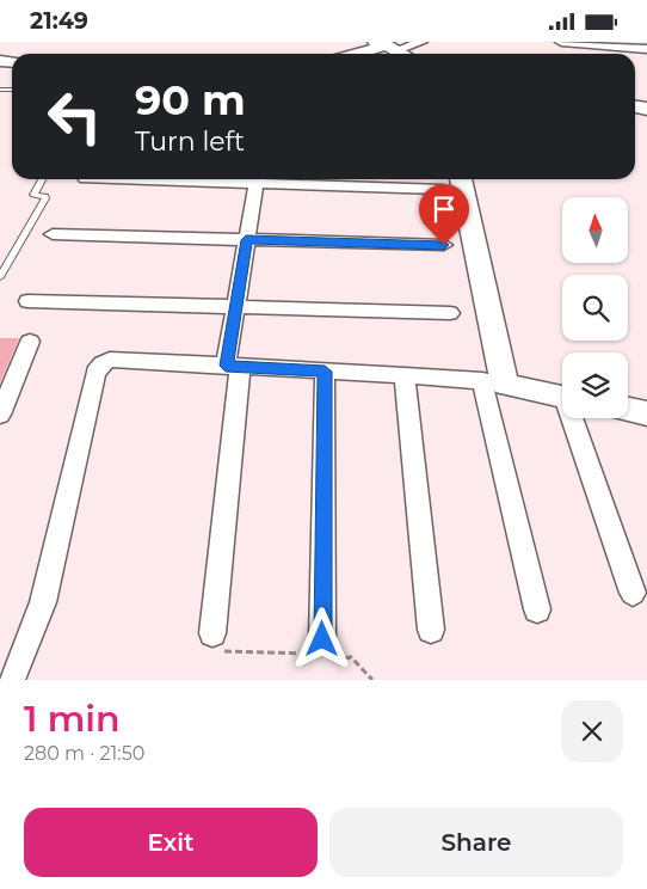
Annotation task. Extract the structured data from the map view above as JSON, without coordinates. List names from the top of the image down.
{
  "north": "top",
  "page": {
    "status": "21:49",
    "turn": ["90 m", "Turn left"],
    "heading": ["1 min", "280 m · 21:50"],
    "buttons": ["Exit", "Share"]
  }
}
